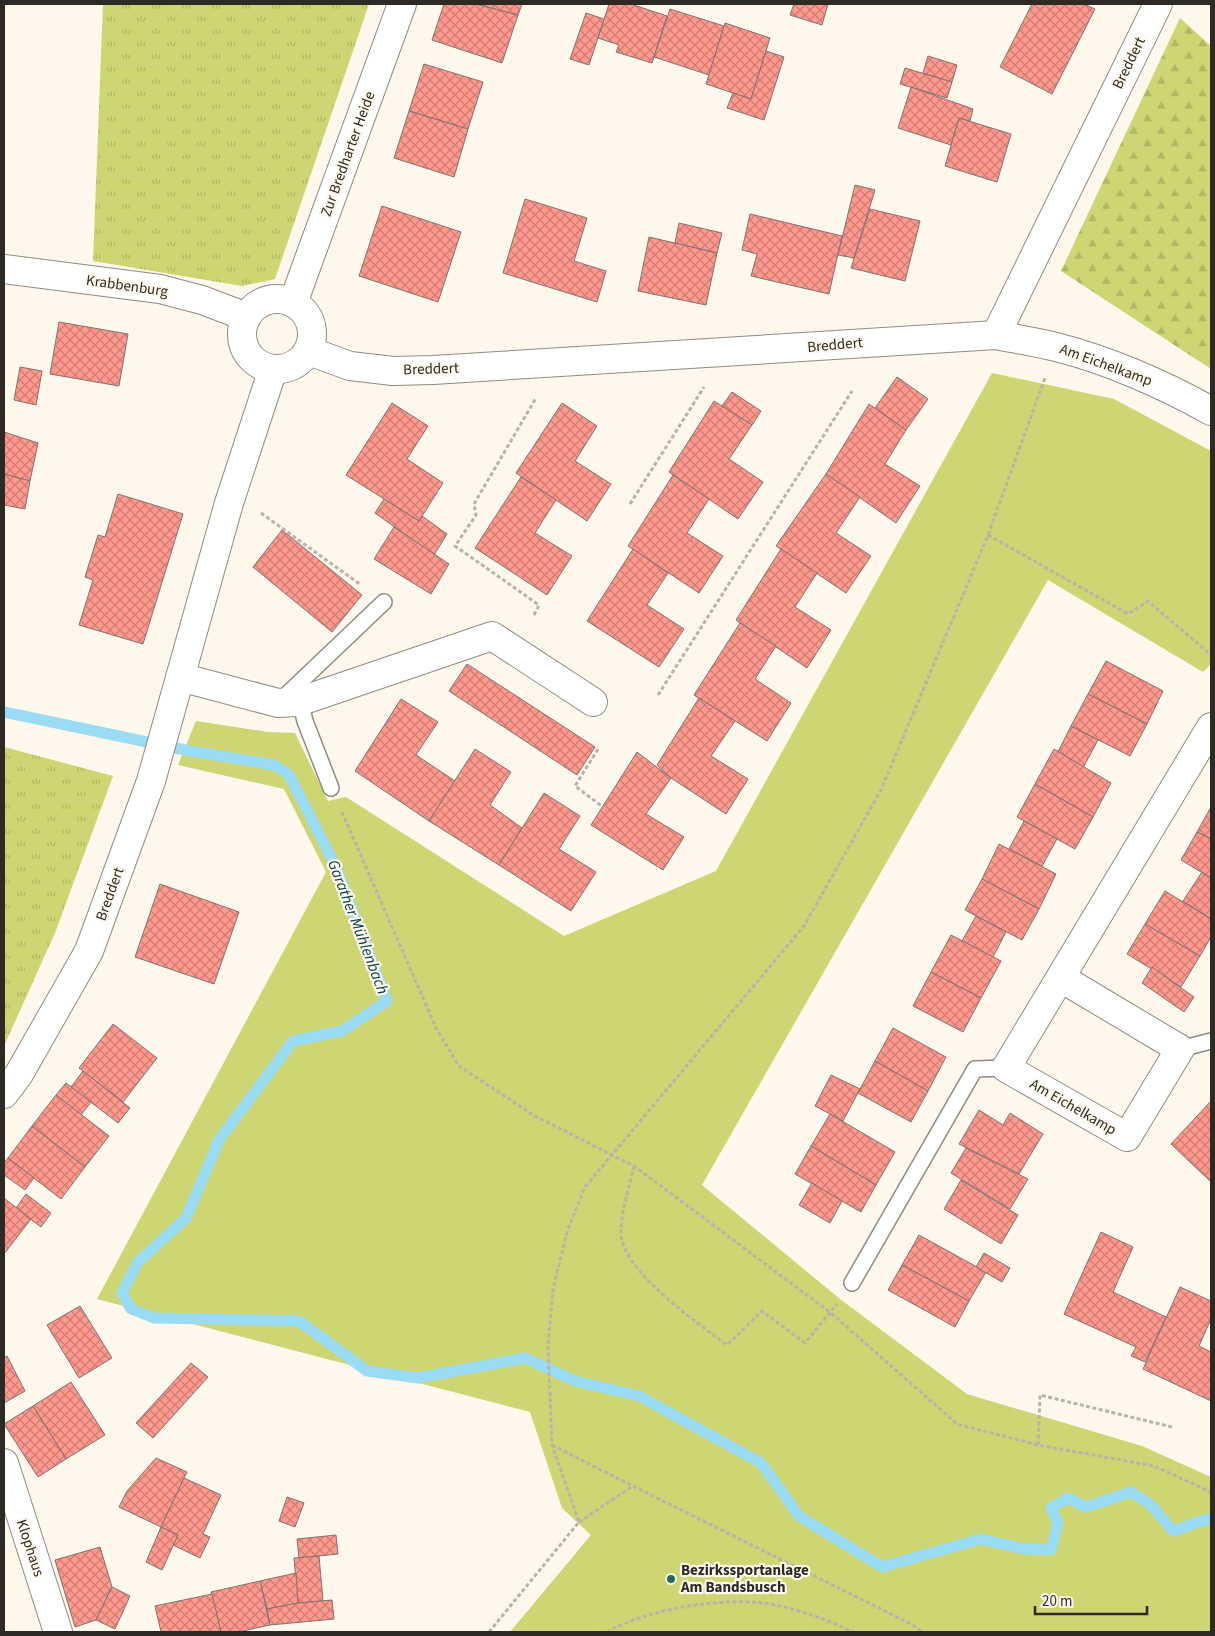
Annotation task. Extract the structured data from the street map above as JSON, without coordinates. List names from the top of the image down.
{
  "streets": {
    "street": [
      "Breddert",
      "Zur Bredharter Heide",
      "Krabbenburg",
      "Am Eichelkamp",
      "Klophaus"
    ]
  },
  "crossings": [
    ["Breddert", "Zur Bredharter Heide"],
    ["Breddert", "Krabbenburg"],
    ["Breddert", "Am Eichelkamp"],
    ["Zur Bredharter Heide", "Krabbenburg"]
  ],
  "water": ["Garather Mühlenbach"],
  "places": ["Bezirkssportanlage Am Bandsbusch"],
  "scale_bar": "20 m"
}
